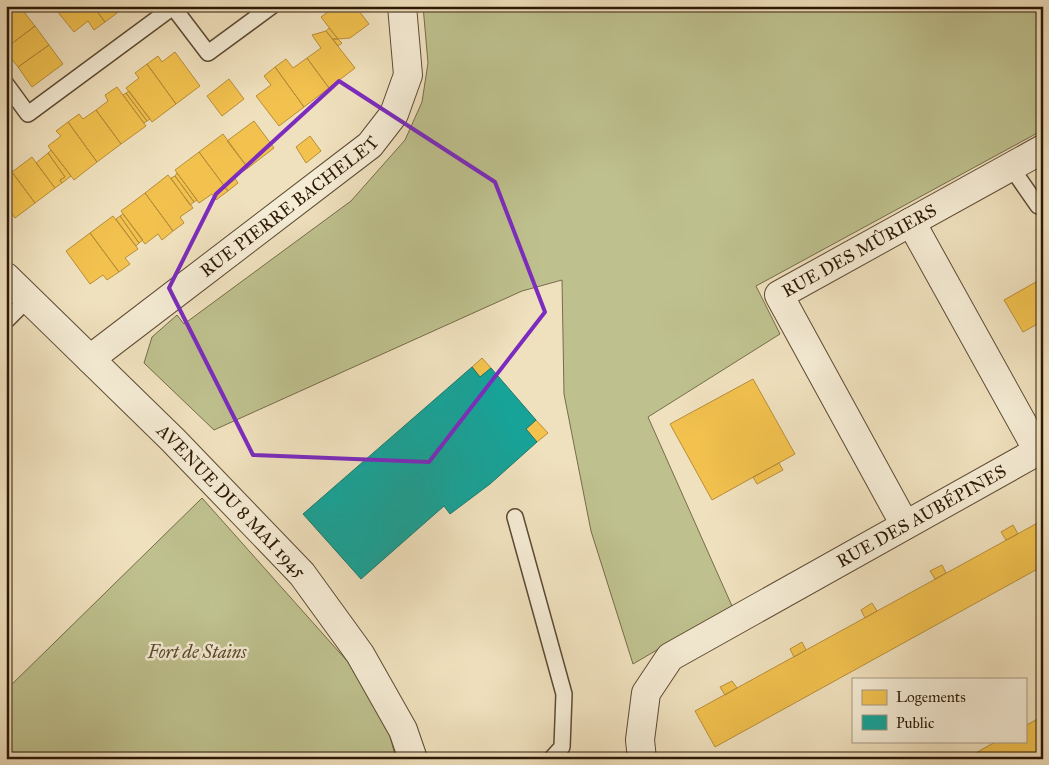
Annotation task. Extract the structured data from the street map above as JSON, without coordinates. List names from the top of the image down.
{
  "streets": {
    "street": [
      "RUE PIERRE BACHELET",
      "RUE DES MÛRIERS",
      "AVENUE DU 8 MAI 1945",
      "RUE DES AUBÉPINES"
    ]
  },
  "crossings": [
    ["RUE PIERRE BACHELET", "AVENUE DU 8 MAI 1945"],
    ["RUE DES MÛRIERS", "RUE DES AUBÉPINES"]
  ],
  "parks": ["Fort de Stains"],
  "legend": ["Logements", "Public"]
}
